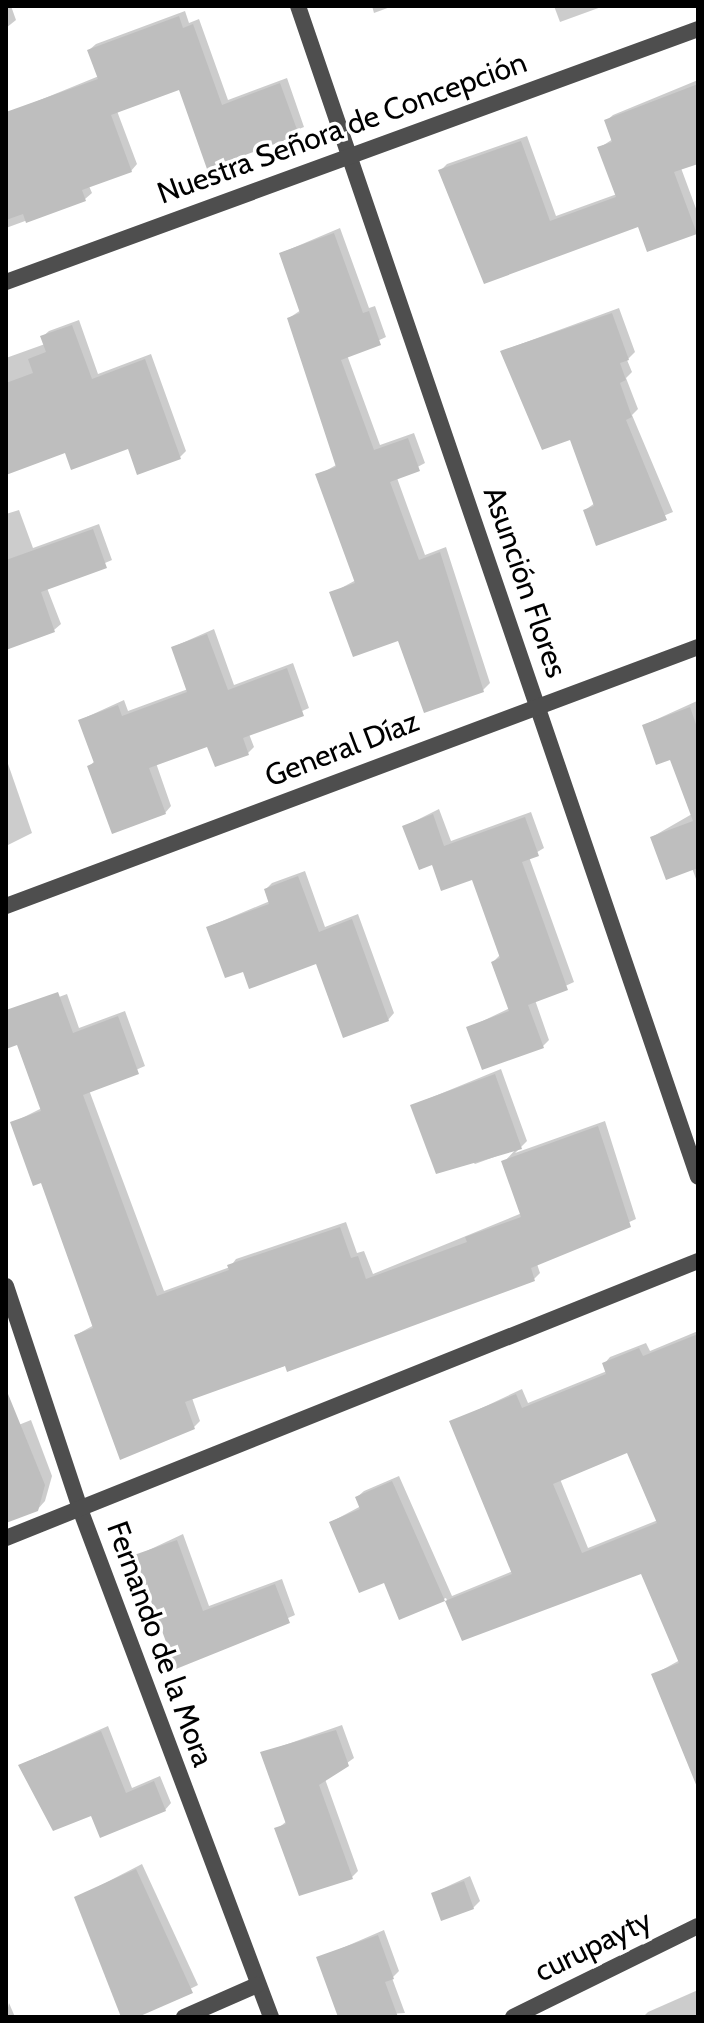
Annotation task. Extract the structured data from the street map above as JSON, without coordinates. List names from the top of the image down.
{
  "streets": {
    "street": [
      "Nuestra Señora de Concepción",
      "Asunción Flores",
      "General Díaz",
      "Fernando de la Mora",
      "curupayty"
    ]
  },
  "crossings": [
    ["Nuestra Señora de Concepción", "Asunción Flores"],
    ["Asunción Flores", "General Díaz"]
  ]
}
